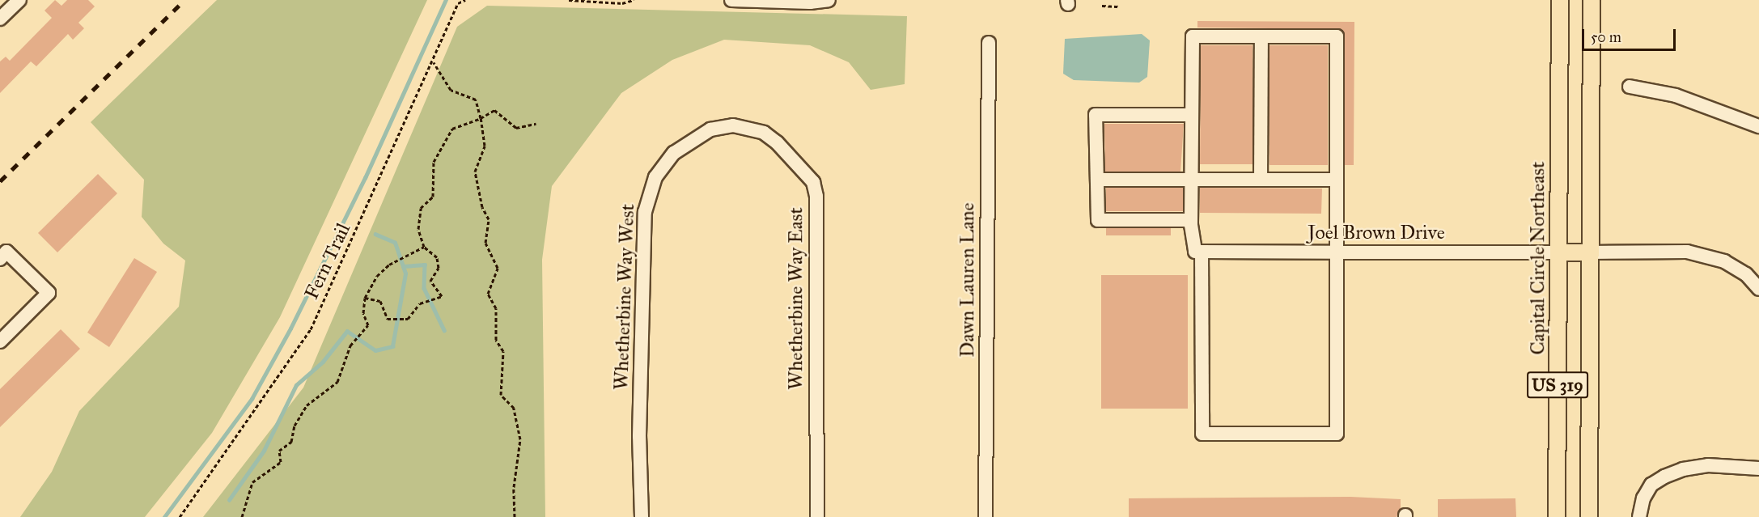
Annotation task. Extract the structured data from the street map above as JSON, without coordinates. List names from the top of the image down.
{
  "streets": {
    "main road": ["Capital Circle Northeast", "US 319"],
    "street": [
      "Joel Brown Drive",
      "Dawn Lauren Lane",
      "Whetherbine Way West",
      "Whetherbine Way East"
    ],
    "path": ["Fern Trail"]
  },
  "crossings": [
    ["Joel Brown Drive", "Capital Circle Northeast"],
    ["Whetherbine Way West", "Whetherbine Way East"]
  ],
  "scale_bar": "50 m"
}
